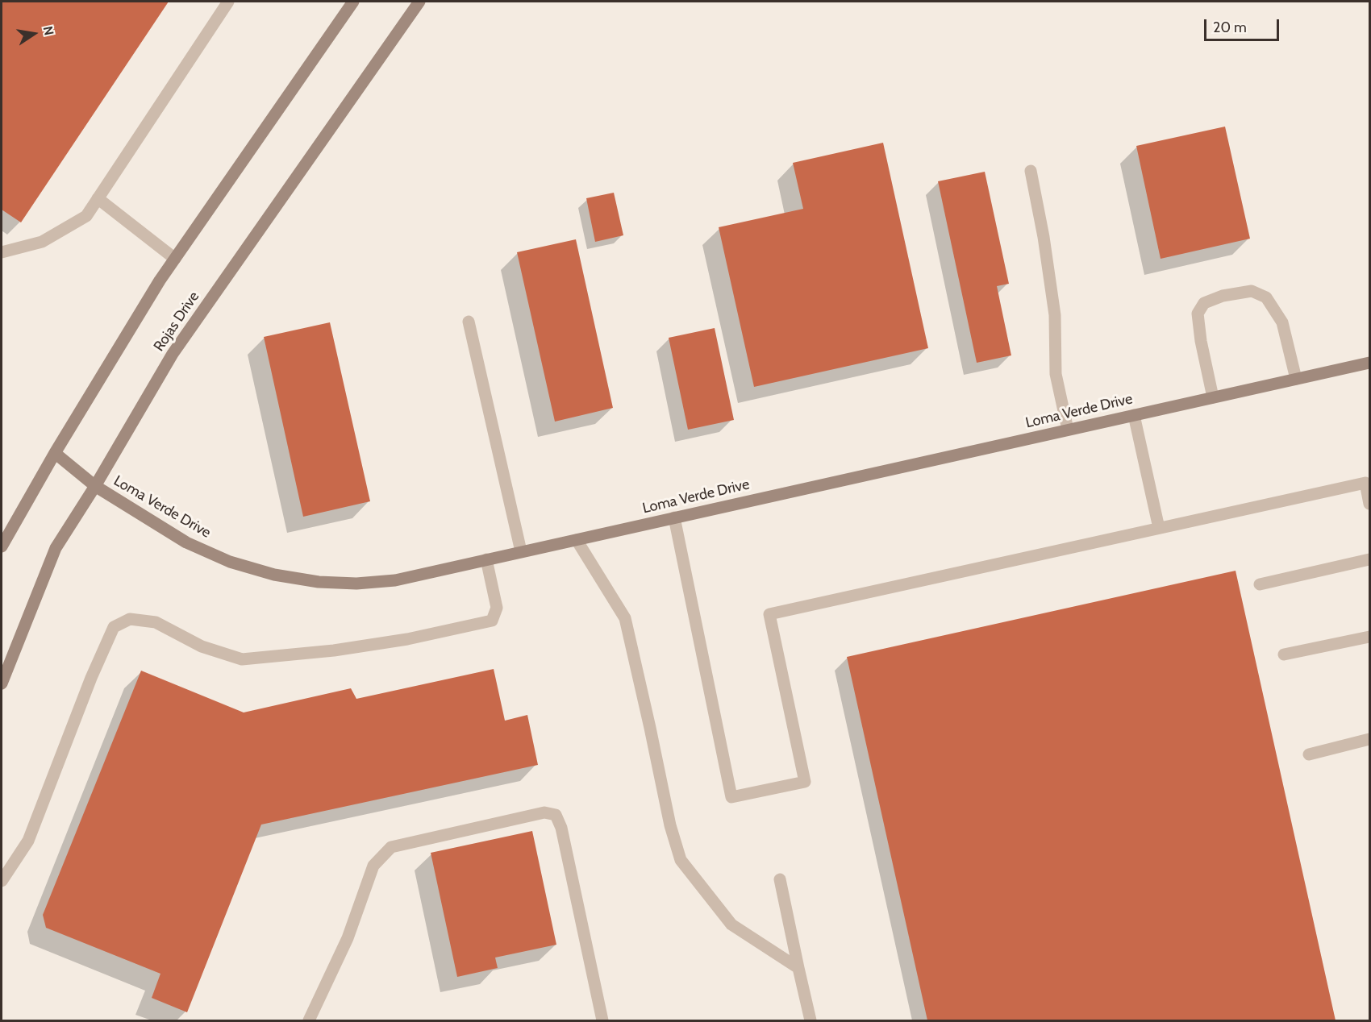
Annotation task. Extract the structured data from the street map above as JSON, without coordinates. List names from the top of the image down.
{
  "streets": {
    "main road": ["Rojas Drive", "Loma Verde Drive"]
  },
  "crossings": [
    ["Rojas Drive", "Loma Verde Drive"]
  ],
  "scale_bar": "20 m",
  "north": "right"
}
